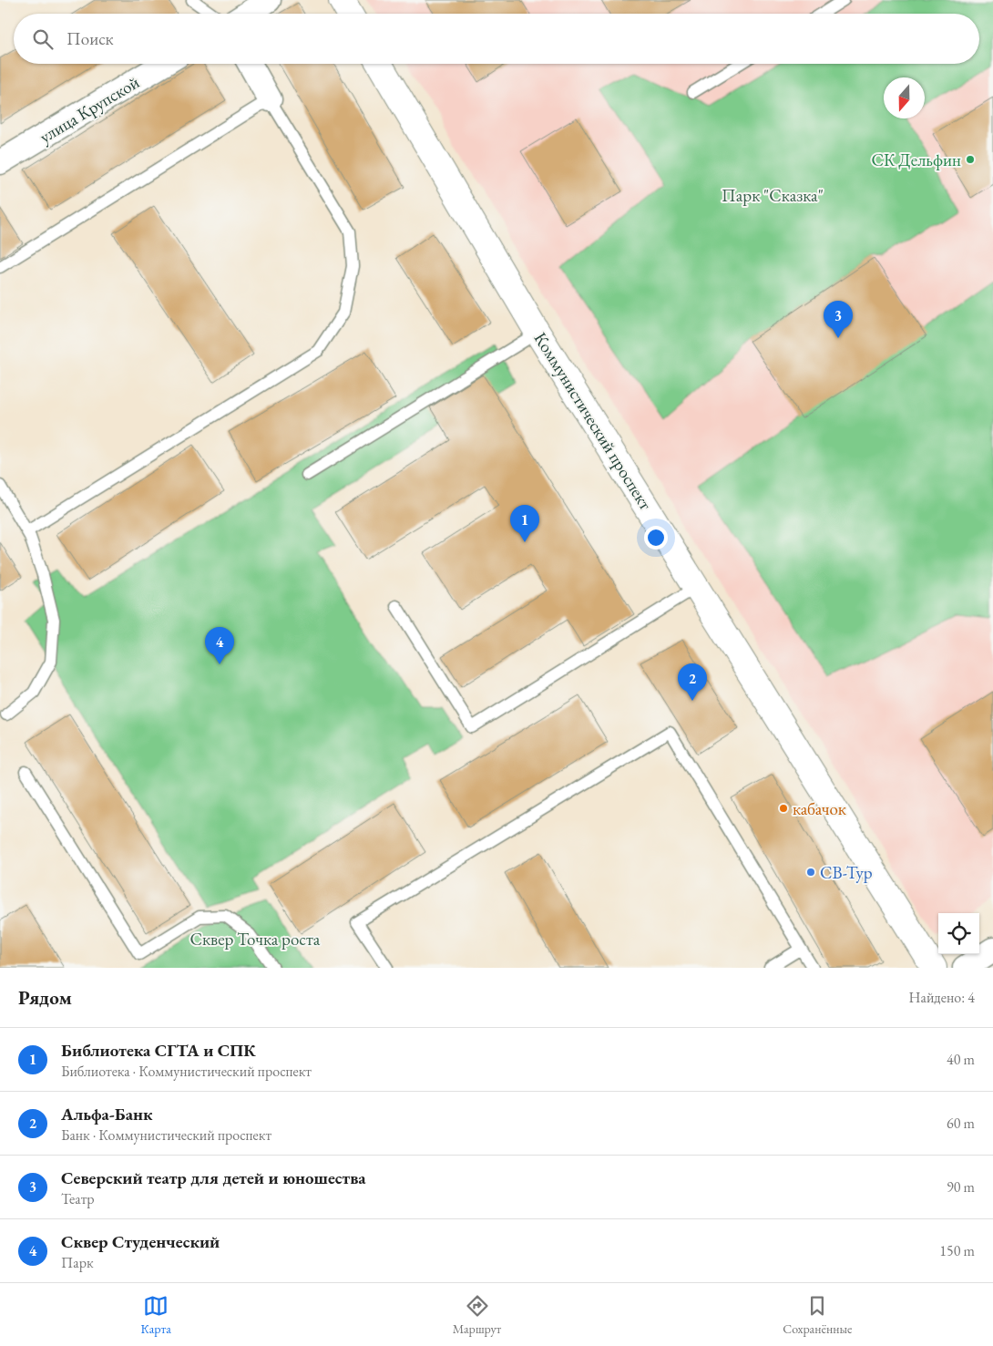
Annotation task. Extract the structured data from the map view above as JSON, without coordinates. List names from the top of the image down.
{
  "streets": {
    "main road": ["Коммунистический проспект"],
    "street": ["улица Крупской"]
  },
  "parks": ["Парк \"Сказка\"", "Сквер Точка роста"],
  "places": ["СК Дельфин", "кабачок", "СВ-Тур"],
  "north": "bottom",
  "page": {
    "search": "Поиск",
    "pins": [
      "3",
      "1",
      "4",
      "2"
    ],
    "heading": ["Рядом", "Найдено: 4"],
    "list": [
      {
        "mark": "1",
        "name": "Библиотека СГТА и СПК",
        "note": "Библиотека · Коммунистический проспект",
        "value": "40 m"
      },
      {
        "mark": "2",
        "name": "Альфа-Банк",
        "note": "Банк · Коммунистический проспект",
        "value": "60 m"
      },
      {
        "mark": "3",
        "name": "Северский театр для детей и юношества",
        "note": "Театр",
        "value": "90 m"
      },
      {
        "mark": "4",
        "name": "Сквер Студенческий",
        "note": "Парк",
        "value": "150 m"
      }
    ],
    "nav": ["Карта", "Маршрут", "Сохранённые"]
  }
}
